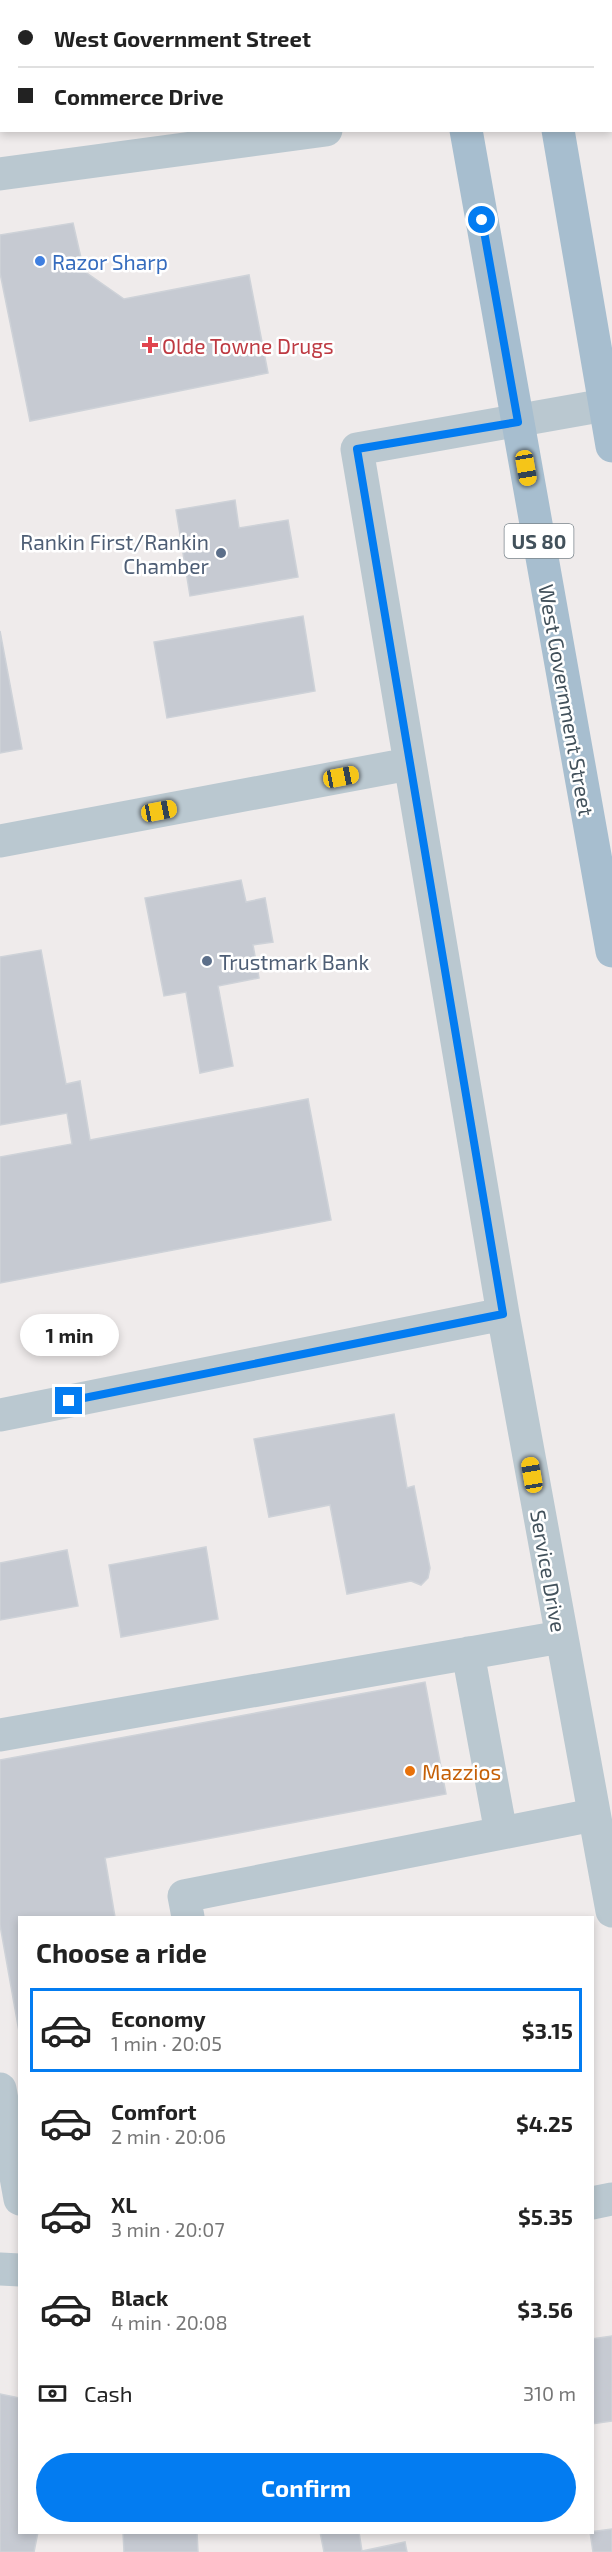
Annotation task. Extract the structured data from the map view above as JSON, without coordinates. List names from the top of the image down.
{
  "streets": {
    "main road": ["US 80", "West Government Street"],
    "street": ["Service Drive"]
  },
  "crossings": [
    ["West Government Street", "Service Drive"]
  ],
  "places": {
    "other": [
      "Razor Sharp",
      "Rankin First/Rankin Chamber",
      "Trustmark Bank",
      "Mazzios"
    ],
    "health": ["Olde Towne Drugs"]
  },
  "page": {
    "banner": ["West Government Street", "Commerce Drive"],
    "bubble": "1 min",
    "heading": "Choose a ride",
    "list": [
      {
        "name": "Economy",
        "note": "1 min · 20:05",
        "value": "$3.15"
      },
      {
        "name": "Comfort",
        "note": "2 min · 20:06",
        "value": "$4.25"
      },
      {
        "name": "XL",
        "note": "3 min · 20:07",
        "value": "$5.35"
      },
      {
        "name": "Black",
        "note": "4 min · 20:08",
        "value": "$3.56"
      }
    ],
    "pay": ["Cash", "310 m"],
    "buttons": "Confirm"
  }
}
